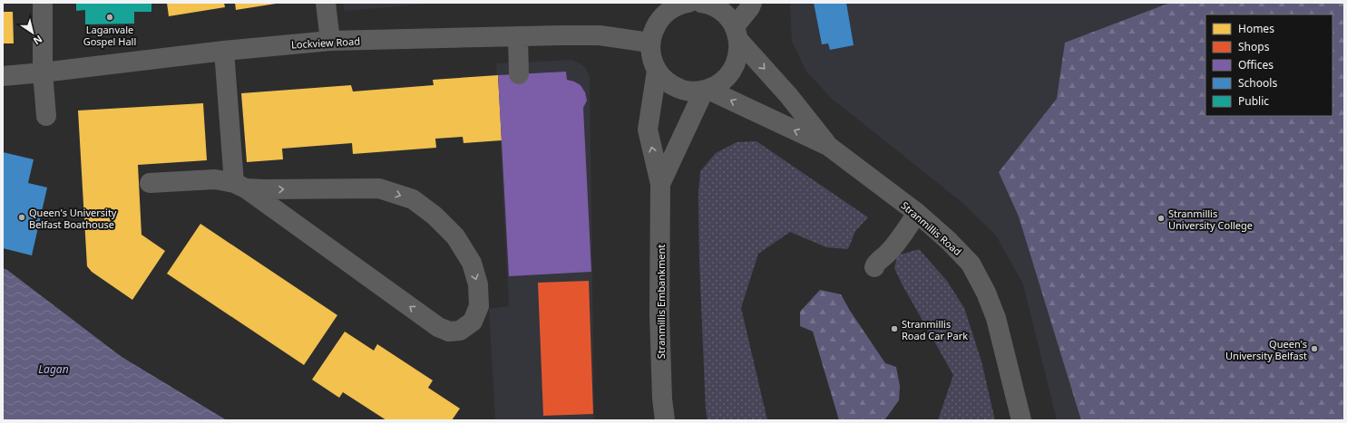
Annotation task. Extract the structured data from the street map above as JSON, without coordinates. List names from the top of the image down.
{
  "streets": {
    "street": ["Lockview Road", "Stranmillis Road", "Stranmillis Embankment"]
  },
  "crossings": [
    ["Lockview Road", "Stranmillis Road"],
    ["Lockview Road", "Stranmillis Embankment"],
    ["Stranmillis Road", "Stranmillis Embankment"]
  ],
  "water": ["Lagan"],
  "places": [
    "Laganvale Gospel Hall",
    "Queen's University Belfast Boathouse",
    "Stranmillis University College",
    "Stranmillis Road Car Park",
    "Queen's University Belfast"
  ],
  "legend": [
    "Homes",
    "Shops",
    "Offices",
    "Schools",
    "Public"
  ],
  "north": "bottom right"
}
